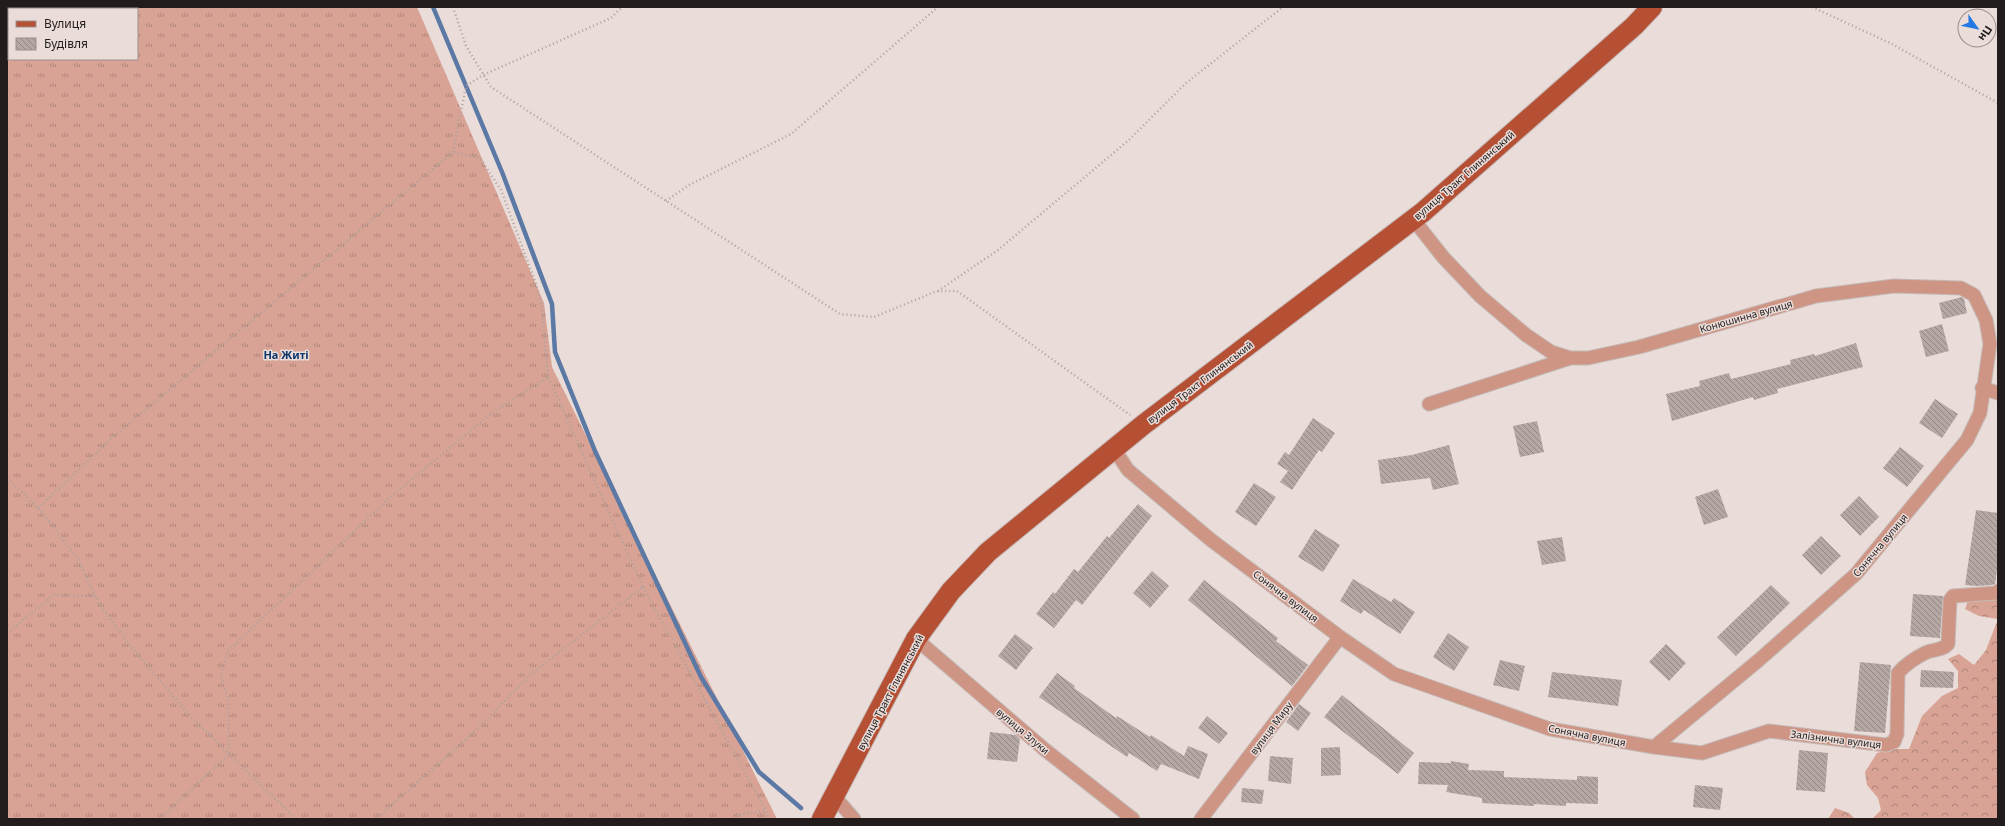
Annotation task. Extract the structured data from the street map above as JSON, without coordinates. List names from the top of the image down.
{
  "streets": {
    "main road": ["вулиця Тракт Глинянський"],
    "street": [
      "Конюшинна вулиця",
      "Сонячна вулиця",
      "вулиця Миру",
      "вулиця Злуки",
      "Залізнична вулиця"
    ]
  },
  "crossings": [
    ["вулиця Тракт Глинянський", "Сонячна вулиця"],
    ["вулиця Тракт Глинянський", "вулиця Злуки"],
    ["Конюшинна вулиця", "Сонячна вулиця"],
    ["Сонячна вулиця", "вулиця Миру"],
    ["Сонячна вулиця", "Залізнична вулиця"]
  ],
  "districts": ["На Житі"],
  "legend": ["Вулиця", "Будівля"],
  "north": "bottom right"
}
